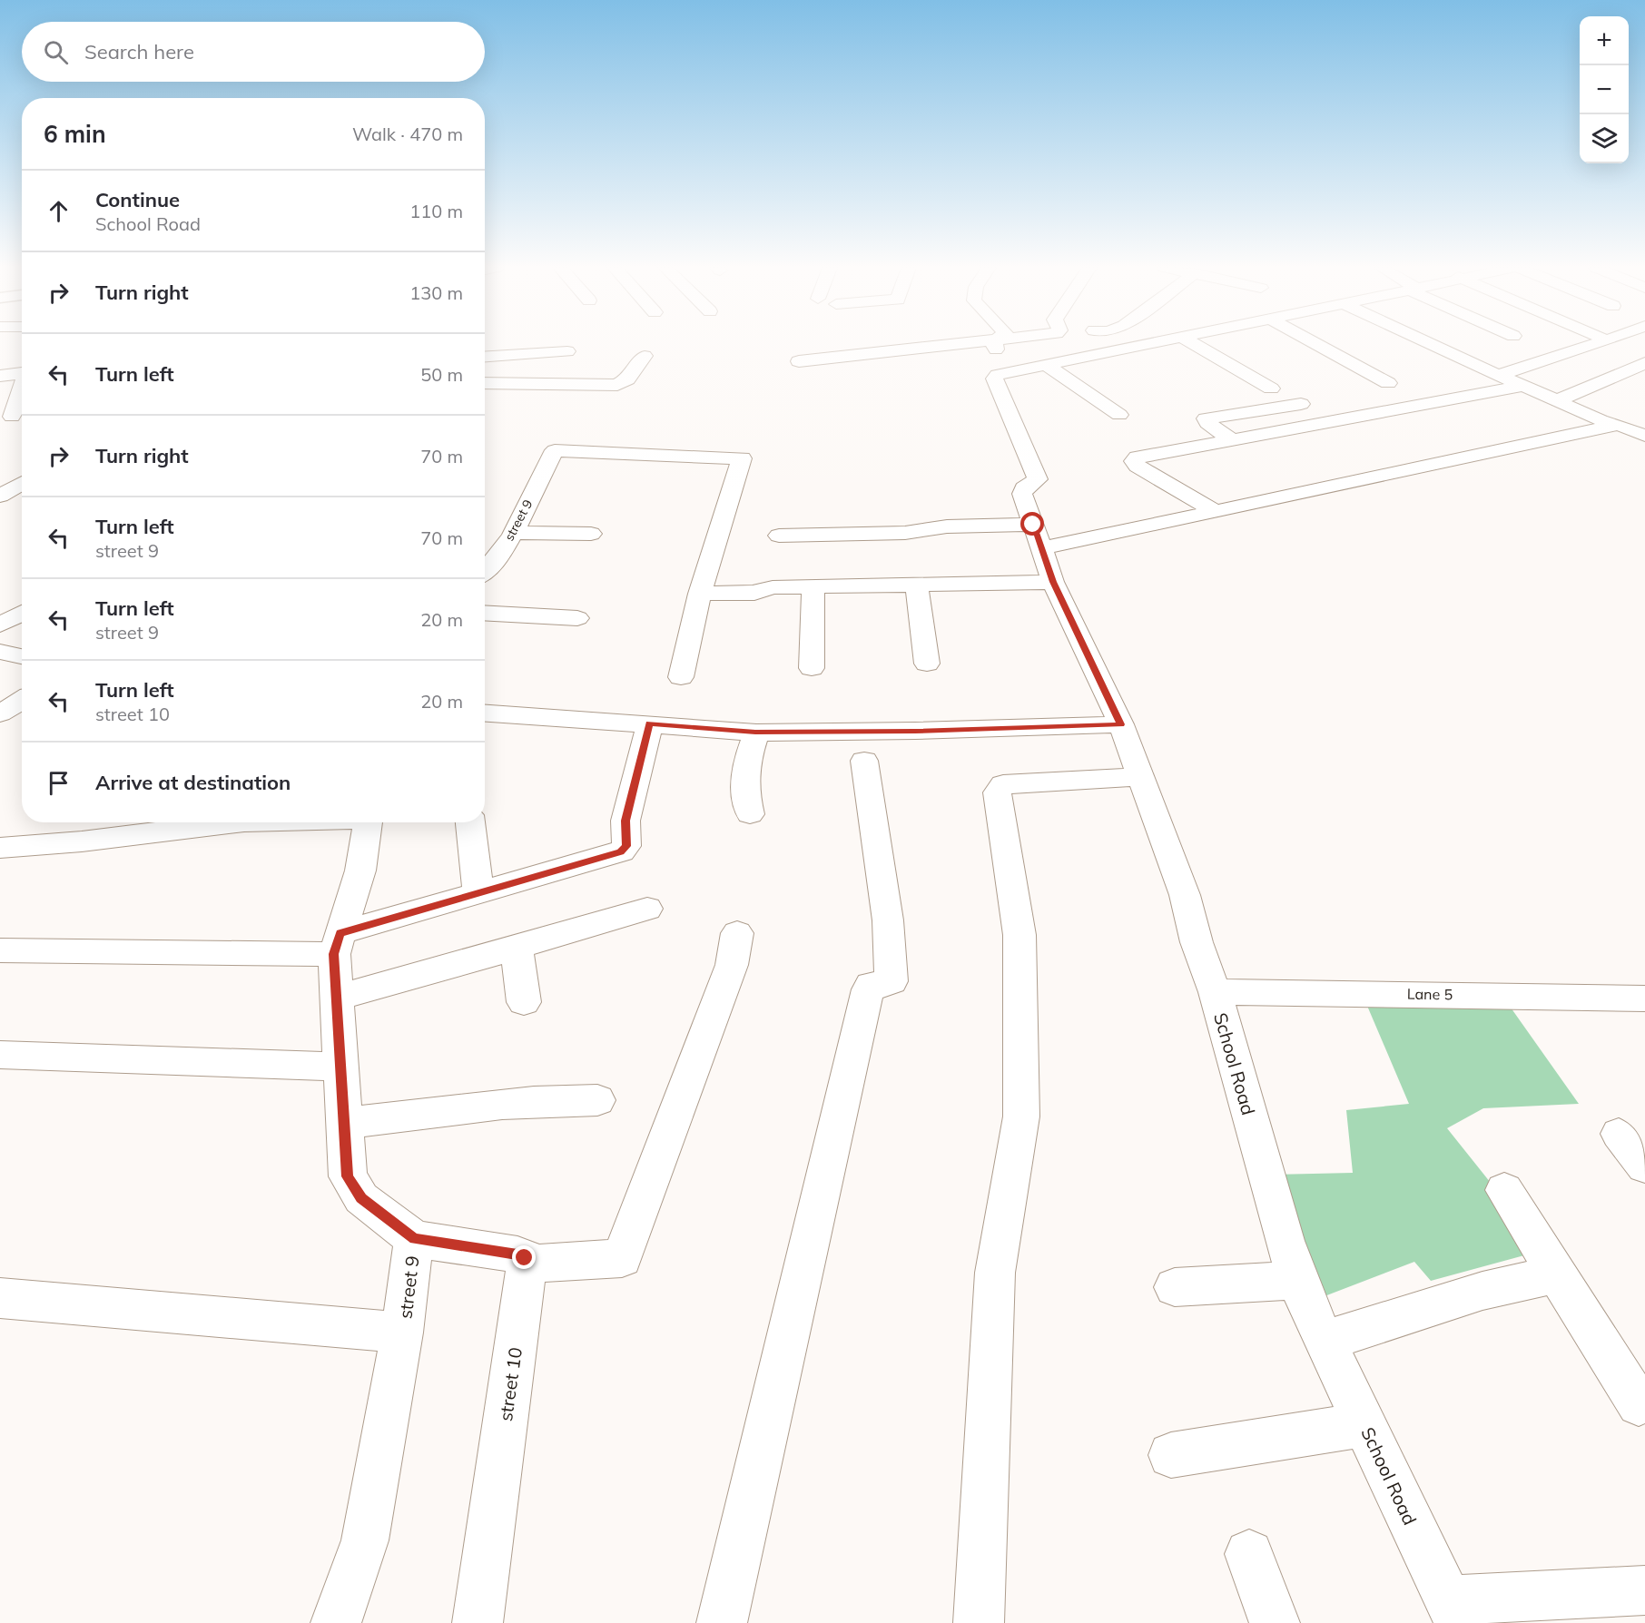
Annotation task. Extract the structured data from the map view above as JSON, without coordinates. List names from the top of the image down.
{
  "streets": {
    "street": [
      "street 9",
      "Lane 5",
      "School Road",
      "street 10"
    ]
  },
  "crossings": [
    ["Lane 5", "School Road"]
  ],
  "page": {
    "map_buttons": ["+", "−"],
    "search": "Search here",
    "heading": ["6 min", "Walk · 470 m"],
    "list": [
      ["Continue", "School Road", "110 m"],
      ["Turn right", "130 m"],
      ["Turn left", "50 m"],
      ["Turn right", "70 m"],
      ["Turn left", "street 9", "70 m"],
      ["Turn left", "street 9", "20 m"],
      ["Turn left", "street 10", "20 m"],
      "Arrive at destination"
    ]
  }
}
